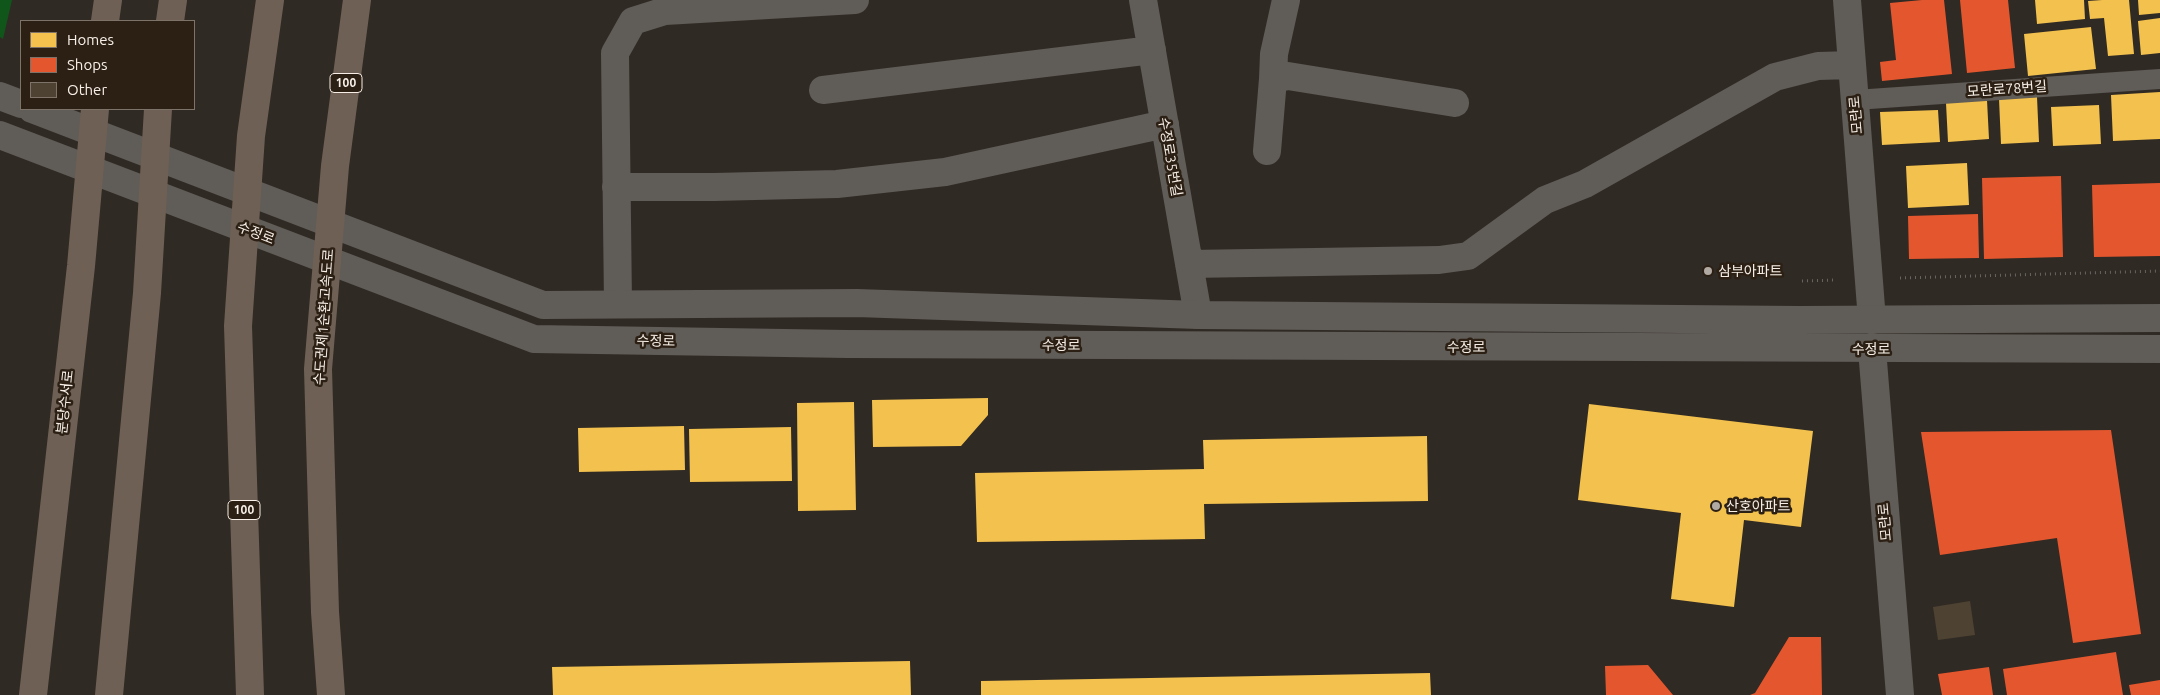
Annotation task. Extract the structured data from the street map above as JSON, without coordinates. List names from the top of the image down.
{
  "streets": {
    "highway": ["100", "수도권제1순환고속도로", "분당수서로"],
    "main road": ["모란로", "수정로35번길", "수정로"],
    "lane": ["모란로78번길"]
  },
  "crossings": [
    ["모란로78번길", "모란로"],
    ["모란로", "수정로"],
    ["수정로35번길", "수정로"]
  ],
  "places": ["삼부아파트", "산호아파트"],
  "legend": ["Homes", "Shops", "Other"]
}
